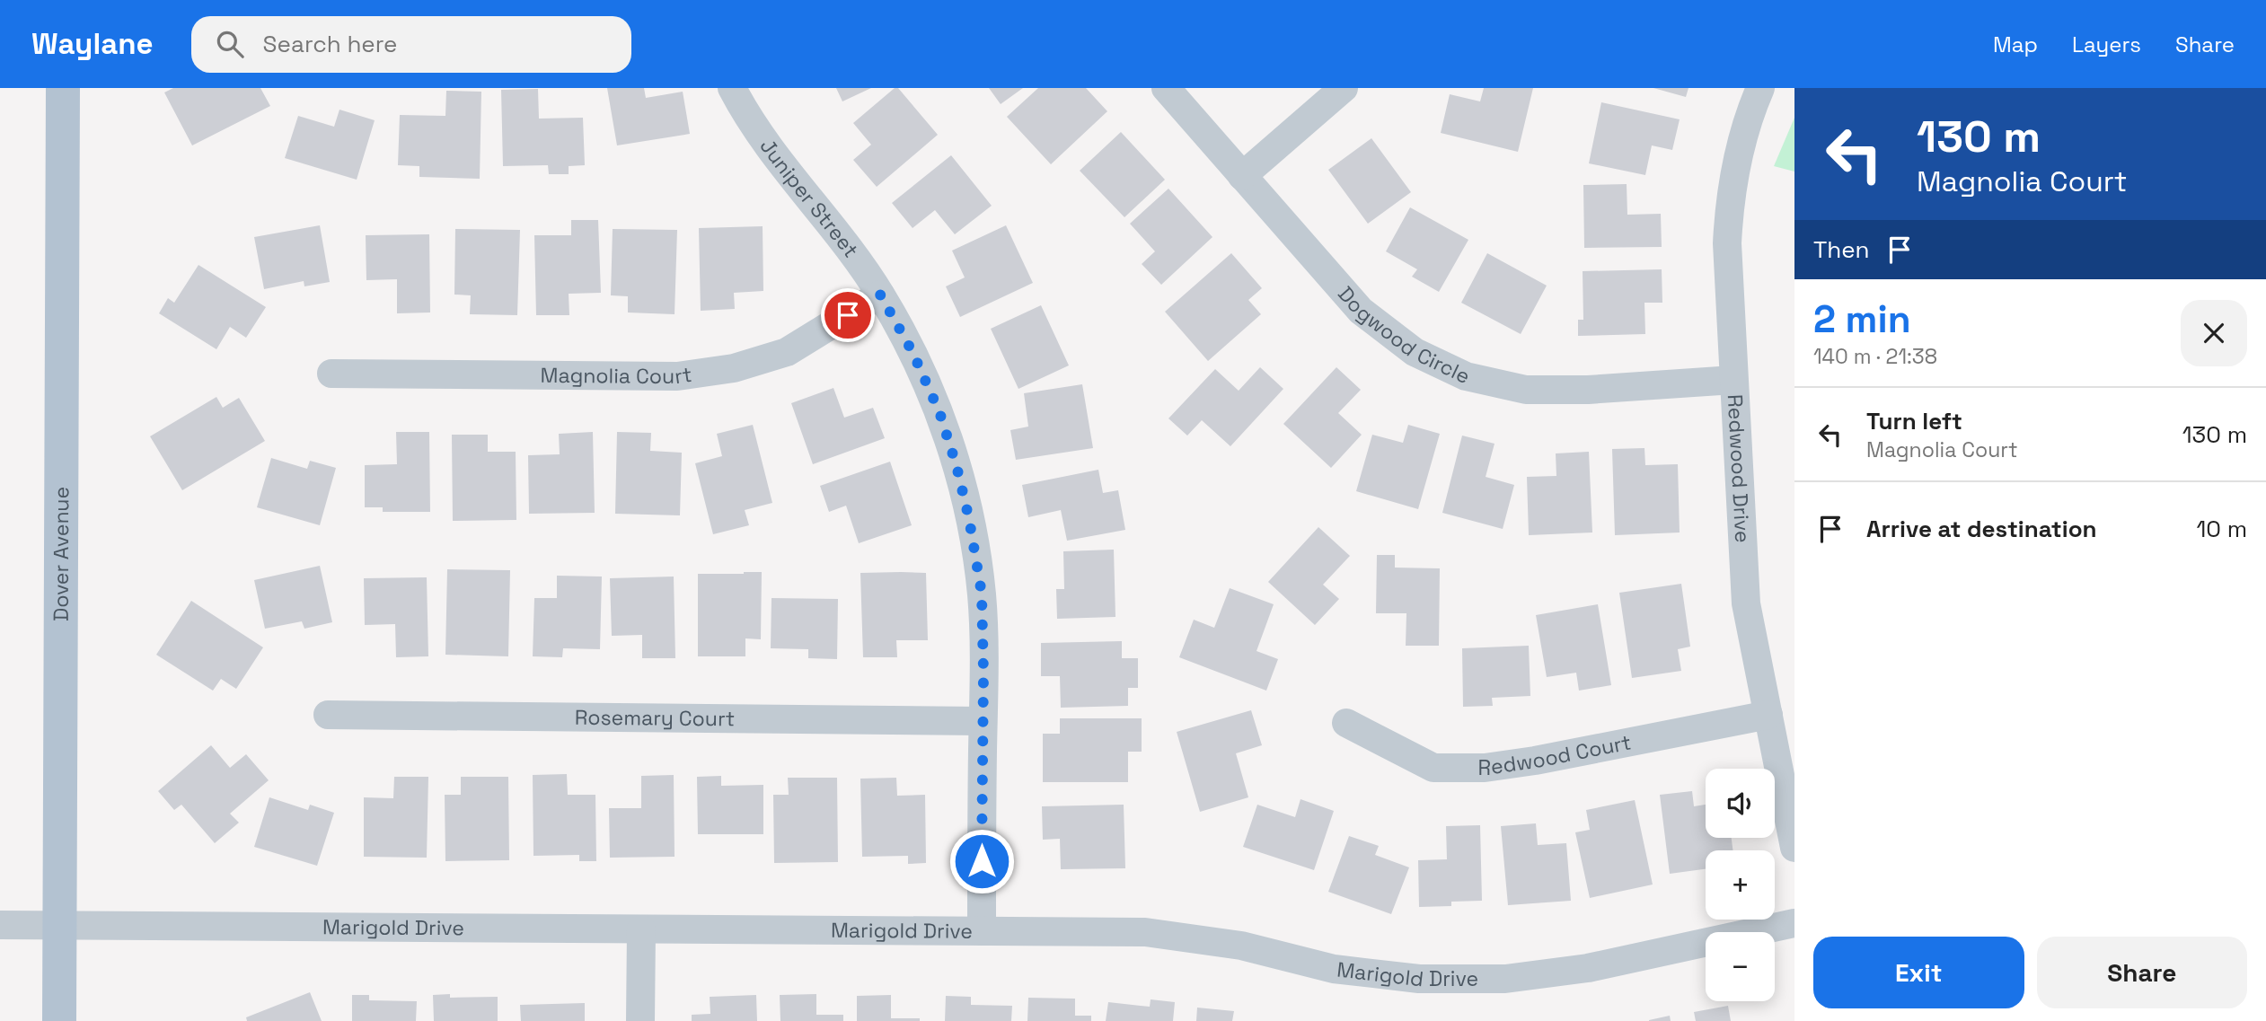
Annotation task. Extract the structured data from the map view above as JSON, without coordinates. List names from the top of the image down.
{
  "streets": {
    "main road": ["Dover Avenue"],
    "street": [
      "Juniper Street",
      "Dogwood Circle",
      "Magnolia Court",
      "Redwood Drive",
      "Rosemary Court",
      "Redwood Court",
      "Marigold Drive"
    ]
  },
  "crossings": [
    ["Juniper Street", "Magnolia Court"],
    ["Juniper Street", "Rosemary Court"],
    ["Juniper Street", "Marigold Drive"],
    ["Dogwood Circle", "Redwood Drive"],
    ["Redwood Drive", "Redwood Court"],
    ["Dover Avenue", "Marigold Drive"]
  ],
  "page": {
    "header": "Waylane",
    "search": "Search here",
    "nav": ["Map", "Layers", "Share"],
    "turn": ["130 m", "Magnolia Court"],
    "then": "Then",
    "heading": ["2 min", "140 m · 21:38"],
    "list": [
      {
        "name": "Turn left",
        "note": "Magnolia Court",
        "value": "130 m"
      },
      {
        "name": "Arrive at destination",
        "value": "10 m"
      }
    ],
    "map_buttons": ["+", "−"],
    "buttons": ["Exit", "Share"]
  }
}
